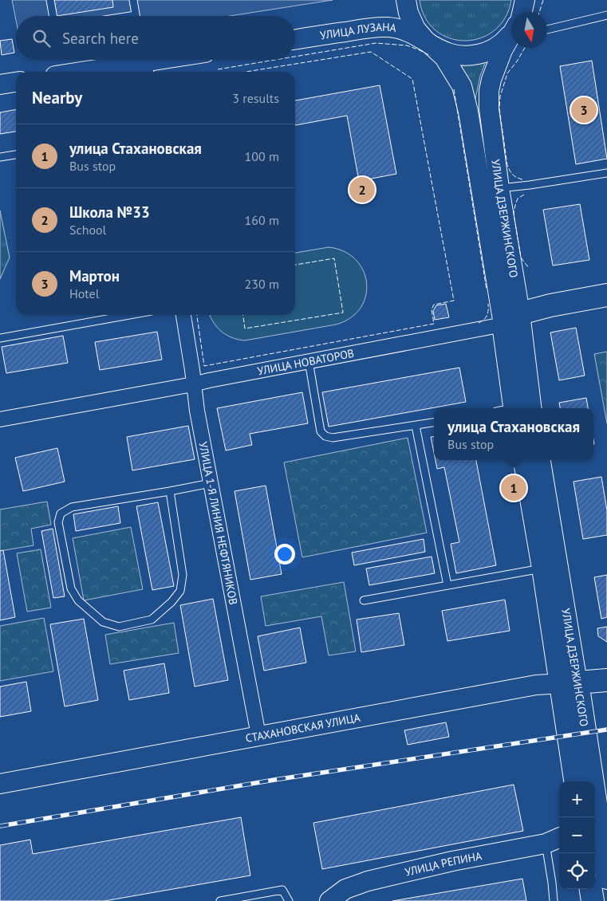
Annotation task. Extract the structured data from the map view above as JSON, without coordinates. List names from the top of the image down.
{
  "streets": {
    "main road": [
      "УЛИЦА ЛУЗАНА",
      "УЛИЦА ДЗЕРЖИНСКОГО",
      "УЛИЦА НОВАТОРОВ",
      "СТАХАНОВСКАЯ УЛИЦА",
      "УЛИЦА РЕПИНА"
    ],
    "street": ["УЛИЦА 1-Я ЛИНИЯ НЕФТЯНИКОВ"]
  },
  "crossings": [
    ["УЛИЦА ЛУЗАНА", "УЛИЦА ДЗЕРЖИНСКОГО"],
    ["УЛИЦА ДЗЕРЖИНСКОГО", "УЛИЦА НОВАТОРОВ"],
    ["УЛИЦА ДЗЕРЖИНСКОГО", "СТАХАНОВСКАЯ УЛИЦА"],
    ["УЛИЦА НОВАТОРОВ", "УЛИЦА 1-Я ЛИНИЯ НЕФТЯНИКОВ"],
    ["УЛИЦА 1-Я ЛИНИЯ НЕФТЯНИКОВ", "СТАХАНОВСКАЯ УЛИЦА"]
  ],
  "north": "bottom",
  "page": {
    "search": "Search here",
    "heading": ["Nearby", "3 results"],
    "pins": ["3", "2", "1"],
    "list": [
      {
        "mark": "1",
        "name": "улица Стахановская",
        "note": "Bus stop",
        "value": "100 m"
      },
      {
        "mark": "2",
        "name": "Школа №33",
        "note": "School",
        "value": "160 m"
      },
      {
        "mark": "3",
        "name": "Мартон",
        "note": "Hotel",
        "value": "230 m"
      }
    ],
    "popup": ["улица Стахановская", "Bus stop"],
    "map_buttons": ["+", "−"]
  }
}
